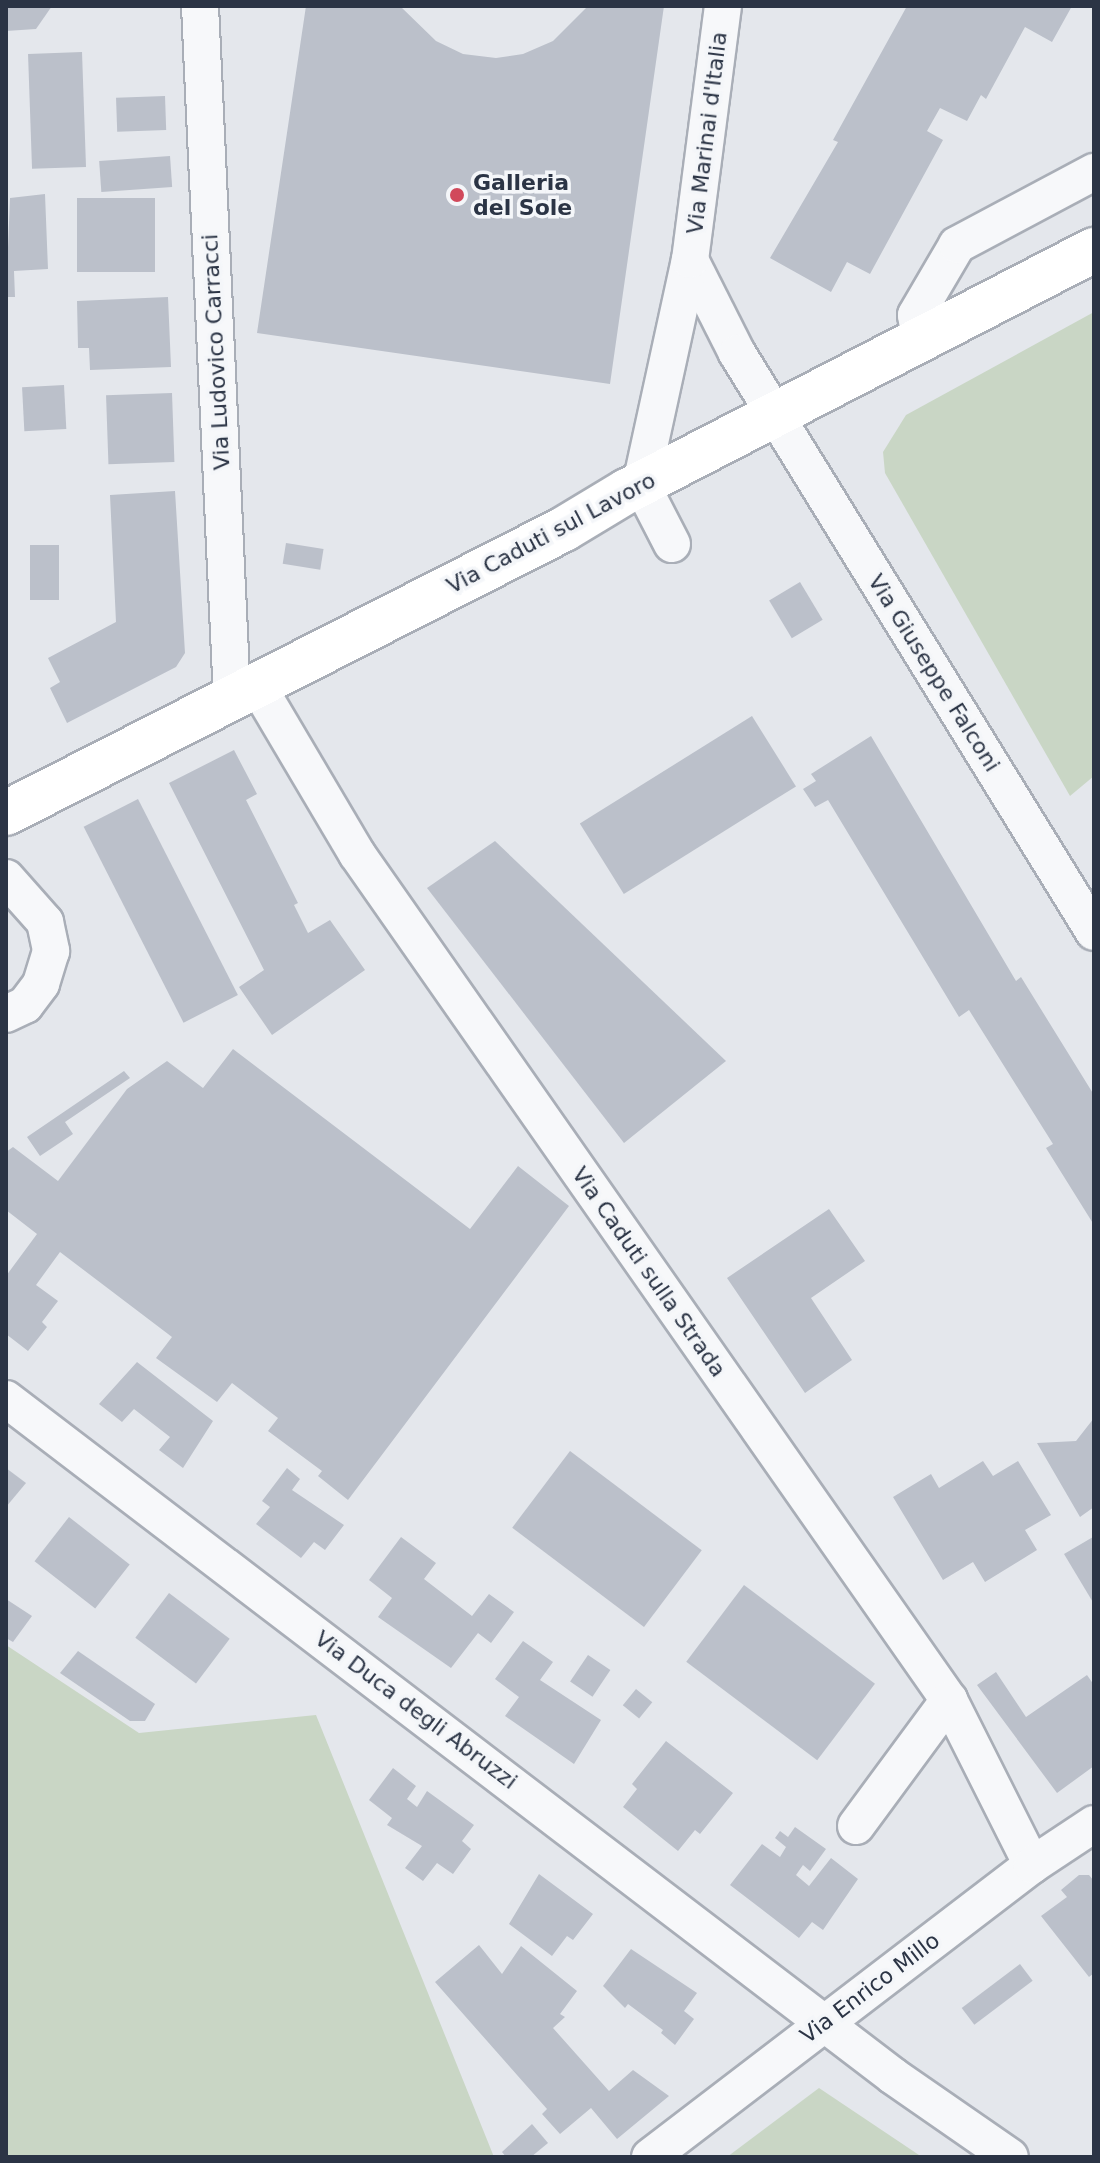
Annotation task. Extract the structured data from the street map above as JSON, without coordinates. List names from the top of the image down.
{
  "streets": {
    "main road": ["Via Caduti sul Lavoro"],
    "street": [
      "Via Marinai d'Italia",
      "Via Ludovico Carracci",
      "Via Giuseppe Falconi",
      "Via Caduti sulla Strada",
      "Via Duca degli Abruzzi",
      "Via Enrico Millo"
    ]
  },
  "crossings": [
    ["Via Marinai d'Italia", "Via Caduti sul Lavoro"],
    ["Via Marinai d'Italia", "Via Giuseppe Falconi"],
    ["Via Ludovico Carracci", "Via Caduti sul Lavoro"],
    ["Via Ludovico Carracci", "Via Caduti sulla Strada"],
    ["Via Caduti sul Lavoro", "Via Giuseppe Falconi"],
    ["Via Caduti sul Lavoro", "Via Caduti sulla Strada"],
    ["Via Caduti sulla Strada", "Via Enrico Millo"],
    ["Via Duca degli Abruzzi", "Via Enrico Millo"]
  ],
  "places": ["Galleria del Sole"]
}
